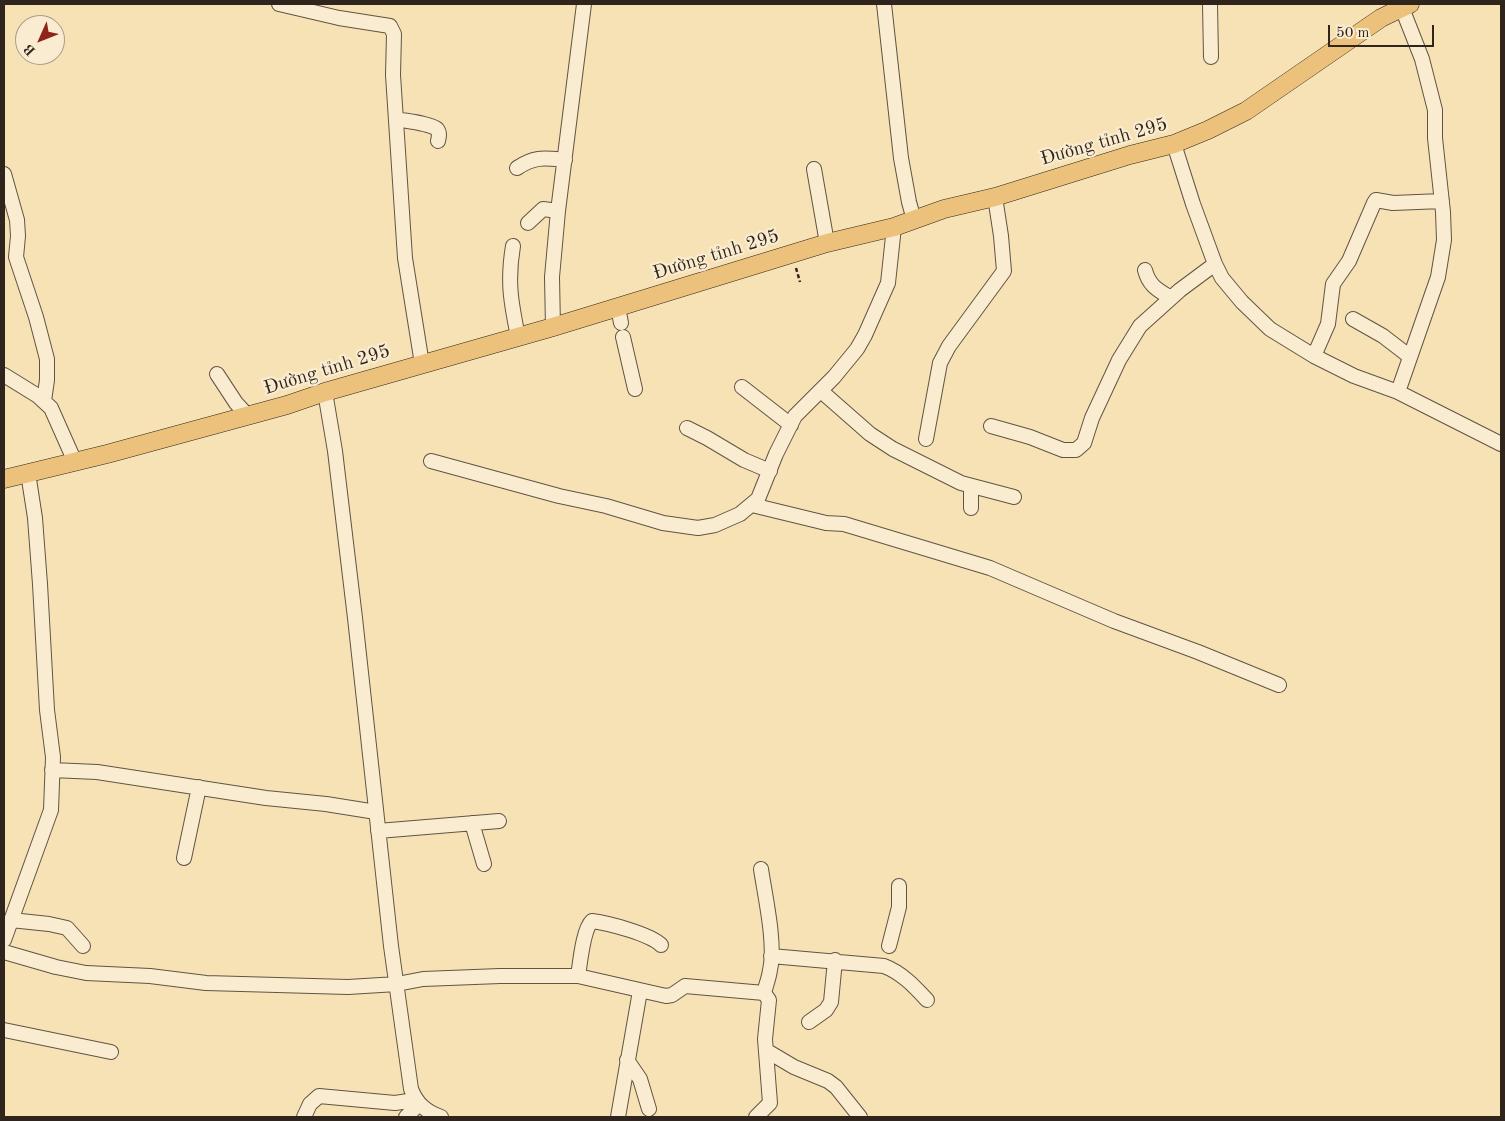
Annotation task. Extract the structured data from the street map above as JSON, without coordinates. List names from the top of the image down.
{
  "streets": {
    "main road": ["Đường tỉnh 295"]
  },
  "scale_bar": "50 m",
  "north": "bottom left"
}
